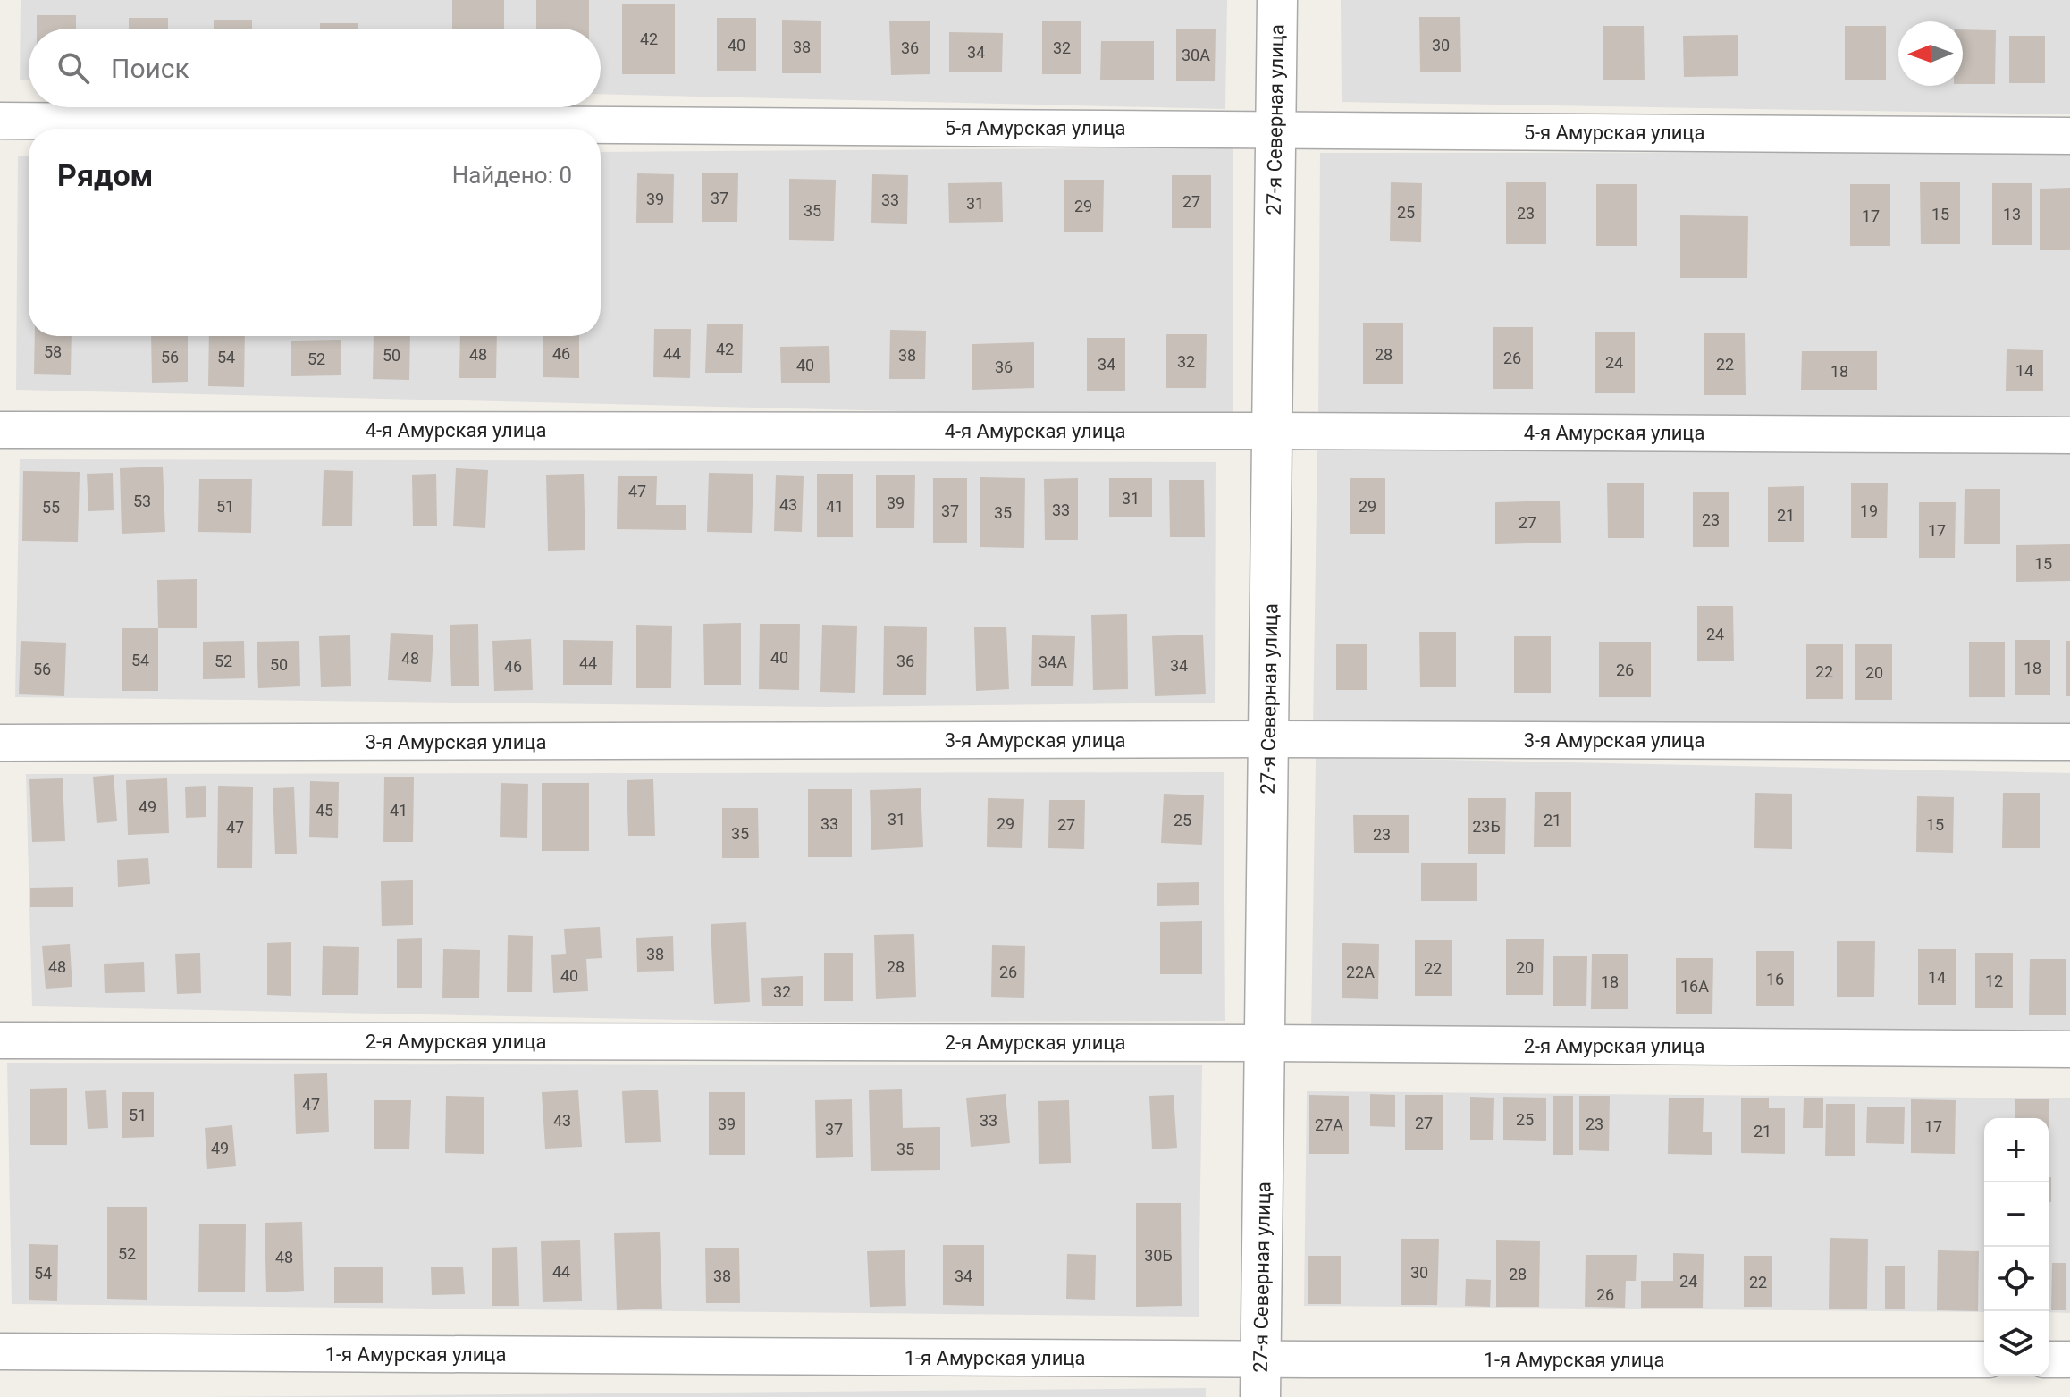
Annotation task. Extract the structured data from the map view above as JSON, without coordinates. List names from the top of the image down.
{
  "streets": {
    "street": [
      "27-я Северная улица",
      "5-я Амурская улица",
      "4-я Амурская улица",
      "3-я Амурская улица",
      "2-я Амурская улица",
      "1-я Амурская улица"
    ]
  },
  "crossings": [
    ["27-я Северная улица", "5-я Амурская улица"],
    ["27-я Северная улица", "4-я Амурская улица"],
    ["27-я Северная улица", "3-я Амурская улица"],
    ["27-я Северная улица", "2-я Амурская улица"],
    ["27-я Северная улица", "1-я Амурская улица"]
  ],
  "house_numbers": [
    "42",
    "40",
    "30",
    "38",
    "36",
    "32",
    "34",
    "30А",
    "37",
    "39",
    "33",
    "27",
    "31",
    "29",
    "35",
    "25",
    "23",
    "15",
    "13",
    "17",
    "42",
    "58",
    "46",
    "44",
    "48",
    "28",
    "50",
    "38",
    "56",
    "54",
    "26",
    "52",
    "32",
    "24",
    "34",
    "22",
    "40",
    "36",
    "14",
    "18",
    "47",
    "31",
    "53",
    "39",
    "43",
    "51",
    "41",
    "29",
    "55",
    "33",
    "37",
    "19",
    "35",
    "21",
    "23",
    "27",
    "17",
    "15",
    "24",
    "40",
    "48",
    "54",
    "52",
    "36",
    "34А",
    "44",
    "50",
    "34",
    "46",
    "18",
    "56",
    "26",
    "22",
    "20",
    "49",
    "45",
    "41",
    "31",
    "25",
    "21",
    "33",
    "29",
    "27",
    "15",
    "23Б",
    "47",
    "35",
    "23",
    "38",
    "48",
    "28",
    "20",
    "22",
    "26",
    "22А",
    "40",
    "14",
    "16",
    "12",
    "18",
    "16А",
    "32",
    "47",
    "51",
    "25",
    "43",
    "33",
    "27",
    "39",
    "23",
    "27А",
    "17",
    "37",
    "21",
    "49",
    "35",
    "52",
    "30Б",
    "48",
    "44",
    "30",
    "54",
    "28",
    "38",
    "34",
    "24",
    "22",
    "26"
  ],
  "north": "left",
  "page": {
    "search": "Поиск",
    "heading": ["Рядом", "Найдено: 0"],
    "map_buttons": ["+", "−"]
  }
}
